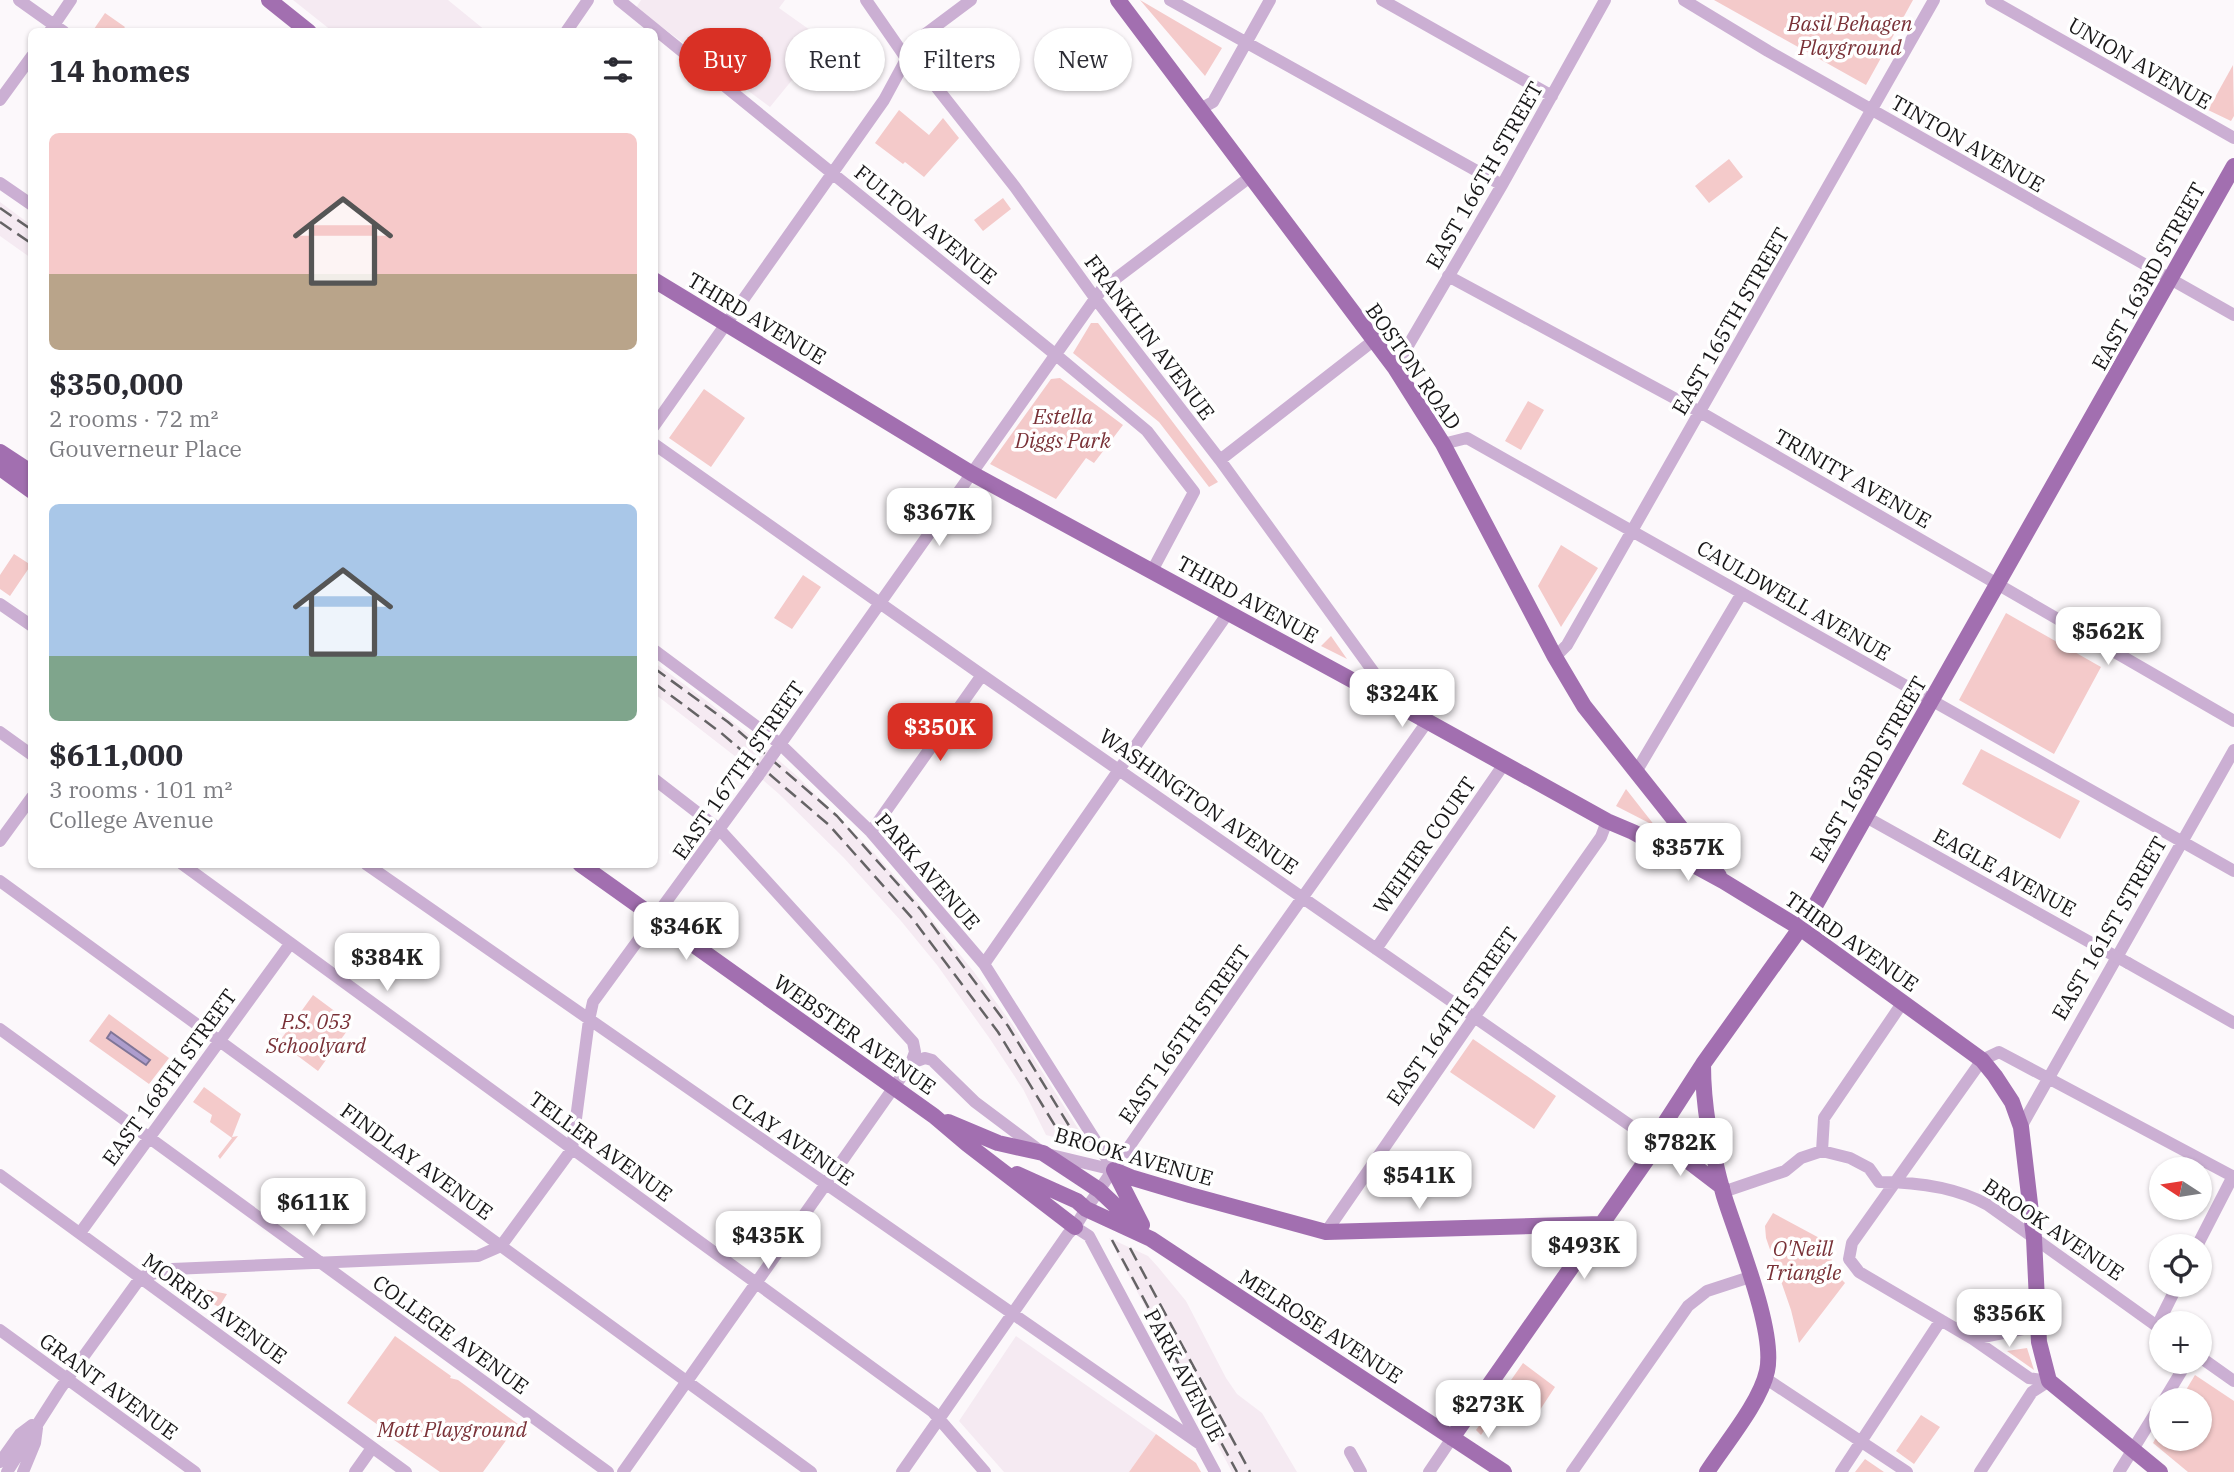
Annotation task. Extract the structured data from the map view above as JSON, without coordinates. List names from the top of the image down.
{
  "streets": {
    "main road": [
      "EAST 163RD STREET",
      "THIRD AVENUE",
      "BOSTON ROAD",
      "WASHINGTON AVENUE",
      "WEBSTER AVENUE",
      "BROOK AVENUE",
      "MELROSE AVENUE"
    ],
    "street": [
      "UNION AVENUE",
      "TINTON AVENUE",
      "EAST 166TH STREET",
      "FULTON AVENUE",
      "EAST 165TH STREET",
      "FRANKLIN AVENUE",
      "TRINITY AVENUE",
      "CAULDWELL AVENUE",
      "EAST 167TH STREET",
      "WEIHER COURT",
      "PARK AVENUE",
      "EAGLE AVENUE",
      "EAST 161ST STREET",
      "EAST 164TH STREET",
      "EAST 168TH STREET",
      "CLAY AVENUE",
      "TELLER AVENUE",
      "FINDLAY AVENUE",
      "MORRIS AVENUE",
      "COLLEGE AVENUE",
      "GRANT AVENUE"
    ]
  },
  "crossings": [
    ["TINTON AVENUE", "EAST 163RD STREET"],
    ["TINTON AVENUE", "EAST 165TH STREET"],
    ["EAST 166TH STREET", "BOSTON ROAD"],
    ["EAST 166TH STREET", "TRINITY AVENUE"],
    ["FULTON AVENUE", "THIRD AVENUE"],
    ["FULTON AVENUE", "EAST 167TH STREET"],
    ["EAST 163RD STREET", "THIRD AVENUE"],
    ["EAST 163RD STREET", "TRINITY AVENUE"],
    ["EAST 163RD STREET", "CAULDWELL AVENUE"],
    ["EAST 163RD STREET", "WASHINGTON AVENUE"],
    ["EAST 163RD STREET", "EAGLE AVENUE"],
    ["EAST 163RD STREET", "BROOK AVENUE"],
    ["EAST 163RD STREET", "MELROSE AVENUE"],
    ["THIRD AVENUE", "EAST 165TH STREET"],
    ["THIRD AVENUE", "FRANKLIN AVENUE"],
    ["THIRD AVENUE", "BOSTON ROAD"],
    ["THIRD AVENUE", "EAST 167TH STREET"],
    ["THIRD AVENUE", "WEIHER COURT"],
    ["THIRD AVENUE", "EAST 161ST STREET"],
    ["THIRD AVENUE", "EAST 164TH STREET"],
    ["THIRD AVENUE", "BROOK AVENUE"],
    ["EAST 165TH STREET", "BOSTON ROAD"],
    ["EAST 165TH STREET", "TRINITY AVENUE"],
    ["EAST 165TH STREET", "CAULDWELL AVENUE"],
    ["EAST 165TH STREET", "WASHINGTON AVENUE"],
    ["EAST 165TH STREET", "PARK AVENUE"],
    ["EAST 165TH STREET", "WEBSTER AVENUE"],
    ["EAST 165TH STREET", "CLAY AVENUE"],
    ["EAST 165TH STREET", "TELLER AVENUE"],
    ["EAST 165TH STREET", "BROOK AVENUE"],
    ["EAST 165TH STREET", "MELROSE AVENUE"],
    ["FRANKLIN AVENUE", "EAST 167TH STREET"],
    ["BOSTON ROAD", "CAULDWELL AVENUE"],
    ["BOSTON ROAD", "EAST 167TH STREET"],
    ["CAULDWELL AVENUE", "EAST 161ST STREET"],
    ["EAST 167TH STREET", "WASHINGTON AVENUE"],
    ["EAST 167TH STREET", "PARK AVENUE"],
    ["EAST 167TH STREET", "WEBSTER AVENUE"],
    ["EAST 167TH STREET", "CLAY AVENUE"],
    ["EAST 167TH STREET", "TELLER AVENUE"],
    ["EAST 167TH STREET", "FINDLAY AVENUE"],
    ["WASHINGTON AVENUE", "WEIHER COURT"],
    ["WASHINGTON AVENUE", "EAST 164TH STREET"],
    ["PARK AVENUE", "WEBSTER AVENUE"],
    ["PARK AVENUE", "CLAY AVENUE"],
    ["PARK AVENUE", "BROOK AVENUE"],
    ["EAST 164TH STREET", "BROOK AVENUE"],
    ["WEBSTER AVENUE", "BROOK AVENUE"],
    ["WEBSTER AVENUE", "MELROSE AVENUE"],
    ["EAST 168TH STREET", "TELLER AVENUE"],
    ["EAST 168TH STREET", "FINDLAY AVENUE"],
    ["EAST 168TH STREET", "MORRIS AVENUE"],
    ["EAST 168TH STREET", "COLLEGE AVENUE"]
  ],
  "parks": [
    "Basil Behagen Playground",
    "Estella Diggs Park",
    "P.S. 053 Schoolyard",
    "O'Neill Triangle",
    "Mott Playground"
  ],
  "north": "left",
  "page": {
    "chip": [
      "Buy",
      "Rent",
      "Filters",
      "New"
    ],
    "heading": "14 homes",
    "list": [
      {
        "name": "$350,000",
        "note": "2 rooms · 72 m² · Gouverneur Place"
      },
      {
        "name": "$611,000",
        "note": "3 rooms · 101 m² · College Avenue"
      }
    ],
    "price": [
      "$367K",
      "$562K",
      "$324K",
      "$350K",
      "$357K",
      "$346K",
      "$384K",
      "$782K",
      "$541K",
      "$611K",
      "$435K",
      "$493K",
      "$356K",
      "$273K"
    ],
    "map_buttons": ["+", "−"]
  }
}
